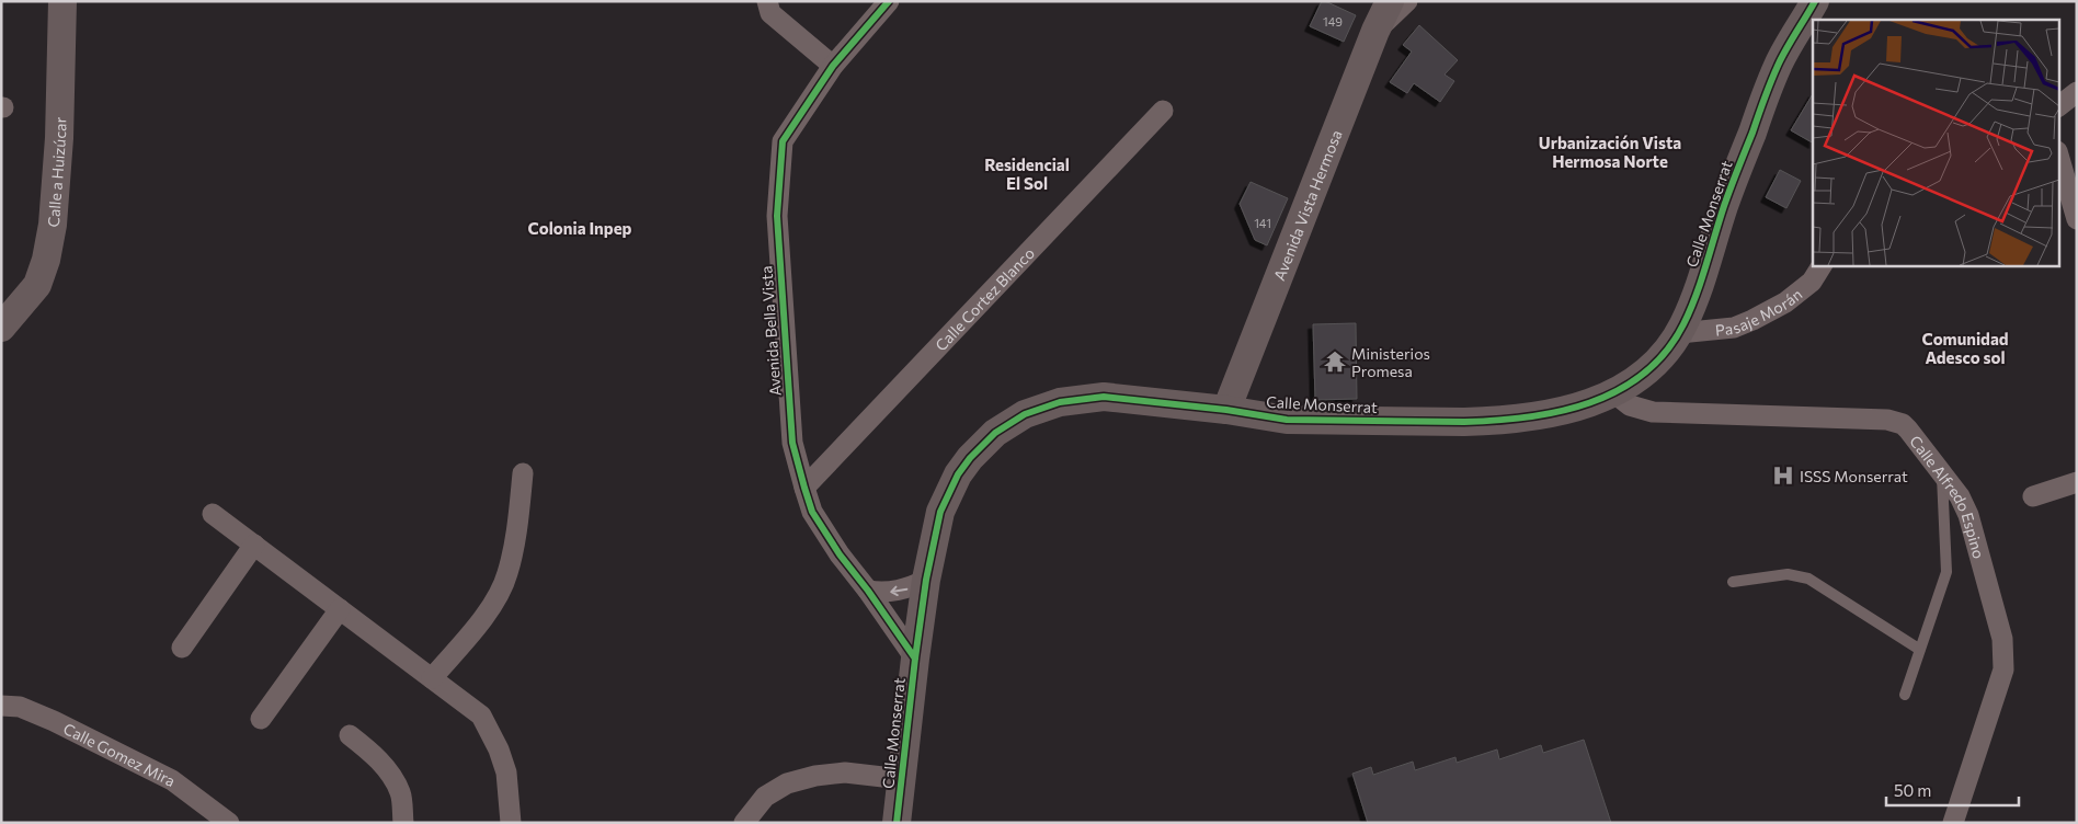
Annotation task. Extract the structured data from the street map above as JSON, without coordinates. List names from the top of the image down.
{
  "streets": {
    "street": [
      "Calle a Huizúcar",
      "Avenida Vista Hermosa",
      "Calle Monserrat",
      "Calle Cortez Blanco",
      "Pasaje Morán",
      "Avenida Bella Vista",
      "Calle Alfredo Espino",
      "Calle Gomez Mira"
    ]
  },
  "crossings": [
    ["Avenida Vista Hermosa", "Calle Monserrat"],
    ["Calle Monserrat", "Pasaje Morán"],
    ["Calle Monserrat", "Avenida Bella Vista"],
    ["Calle Monserrat", "Calle Alfredo Espino"],
    ["Calle Cortez Blanco", "Avenida Bella Vista"]
  ],
  "districts": [
    "Urbanización Vista Hermosa Norte",
    "Residencial El Sol",
    "Colonia Inpep",
    "Comunidad Adesco sol"
  ],
  "places": {
    "temple": ["Ministerios Promesa"],
    "hospital": ["ISSS Monserrat"]
  },
  "house_numbers": ["149", "141"],
  "scale_bar": "50 m"
}
